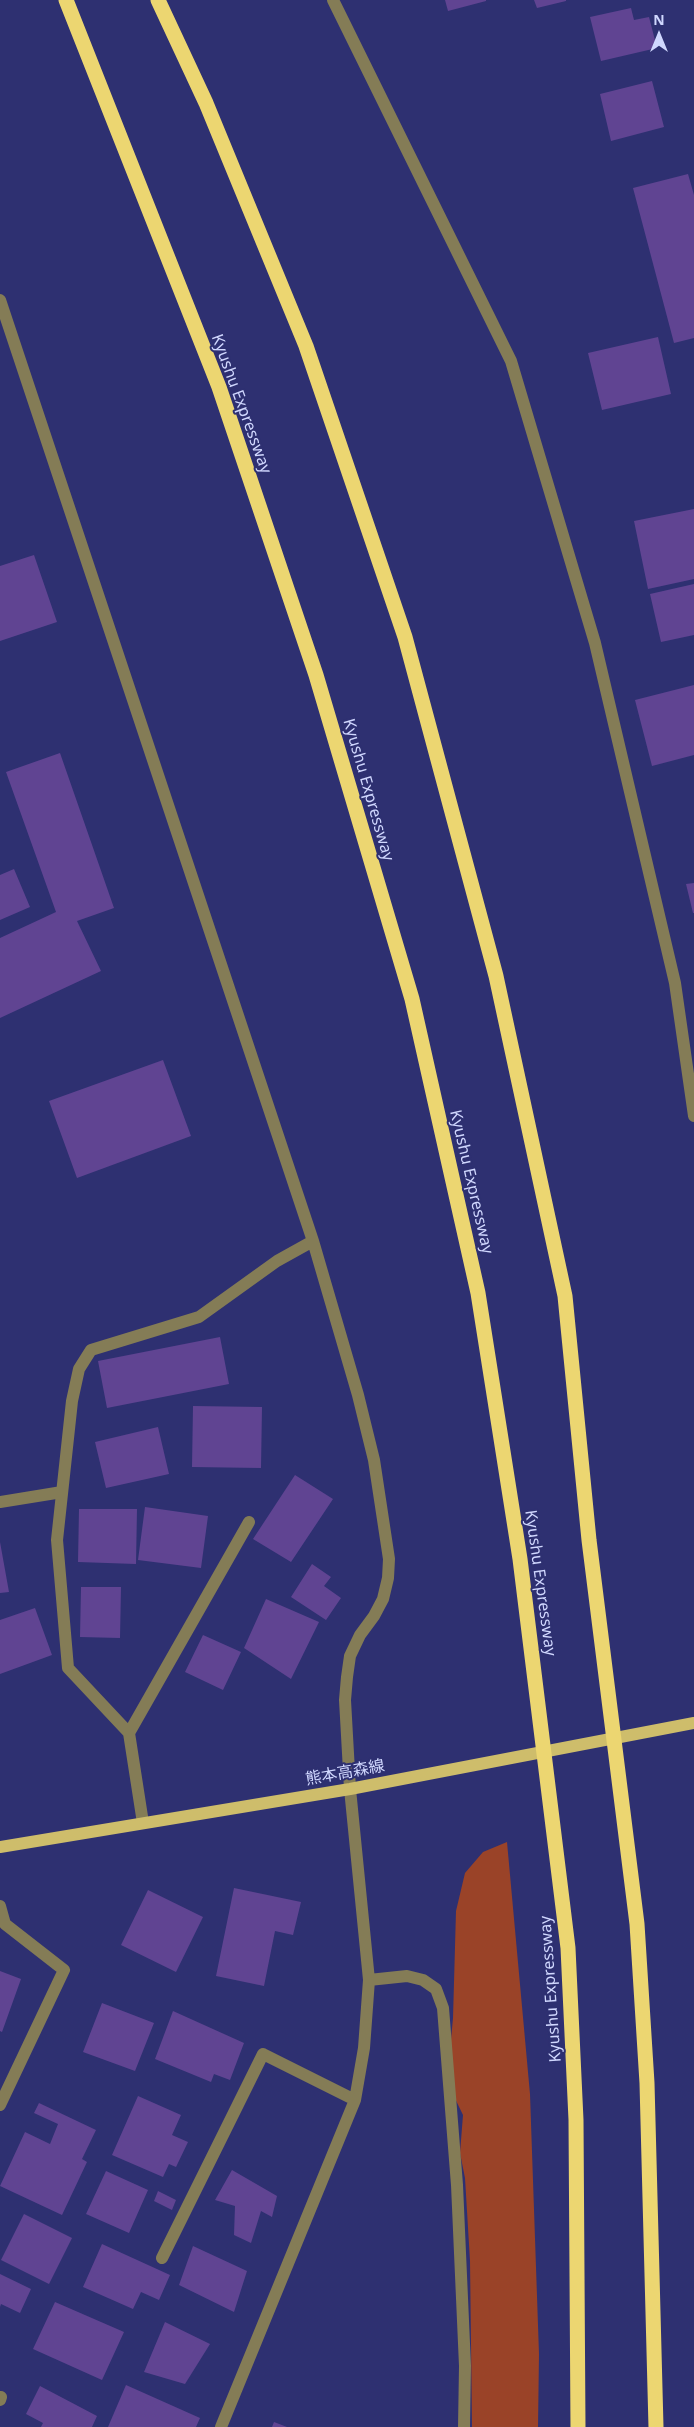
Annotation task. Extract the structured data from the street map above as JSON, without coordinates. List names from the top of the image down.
{
  "streets": {
    "highway": ["Kyushu Expressway"],
    "main road": ["熊本高森線"]
  },
  "north": "top"
}
